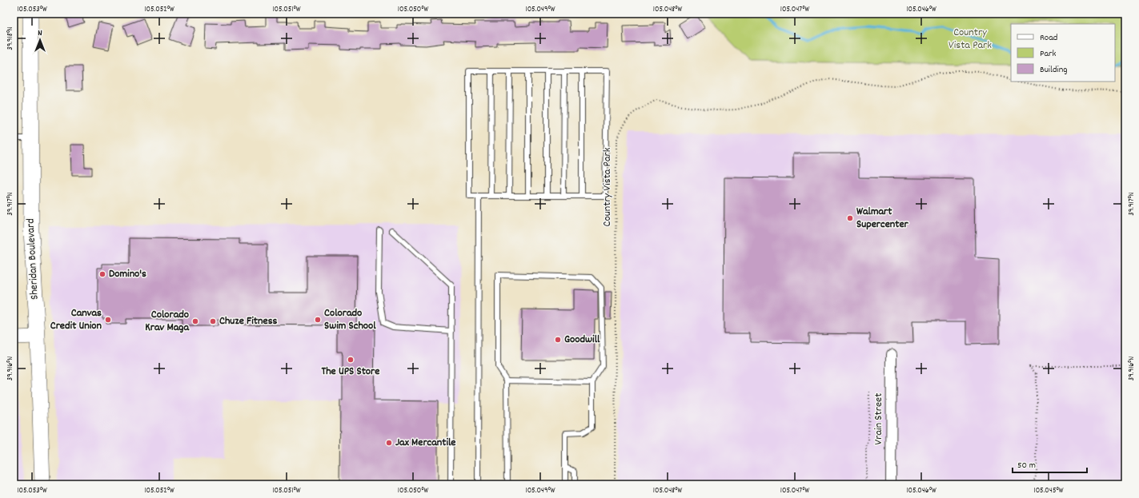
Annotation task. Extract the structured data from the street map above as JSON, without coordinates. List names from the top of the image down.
{
  "streets": {
    "main road": ["Sheridan Boulevard"],
    "street": ["Vrain Street"],
    "path": ["Country Vista Park"]
  },
  "parks": ["Country Vista Park"],
  "places": [
    "Walmart Supercenter",
    "Domino's",
    "Canvas Credit Union",
    "Colorado Swim School",
    "Colorado Krav Maga",
    "Chuze Fitness",
    "Goodwill",
    "The UPS Store",
    "Jax Mercantile"
  ],
  "legend": ["Road", "Park", "Building"],
  "scale_bar": "50 m",
  "north": "top",
  "coordinates": [
    "105.053°W",
    "105.052°W",
    "105.051°W",
    "105.050°W",
    "105.049°W",
    "105.048°W",
    "105.047°W",
    "105.046°W",
    "39.918°N",
    "39.917°N",
    "39.916°N",
    "105.045°W"
  ]
}
